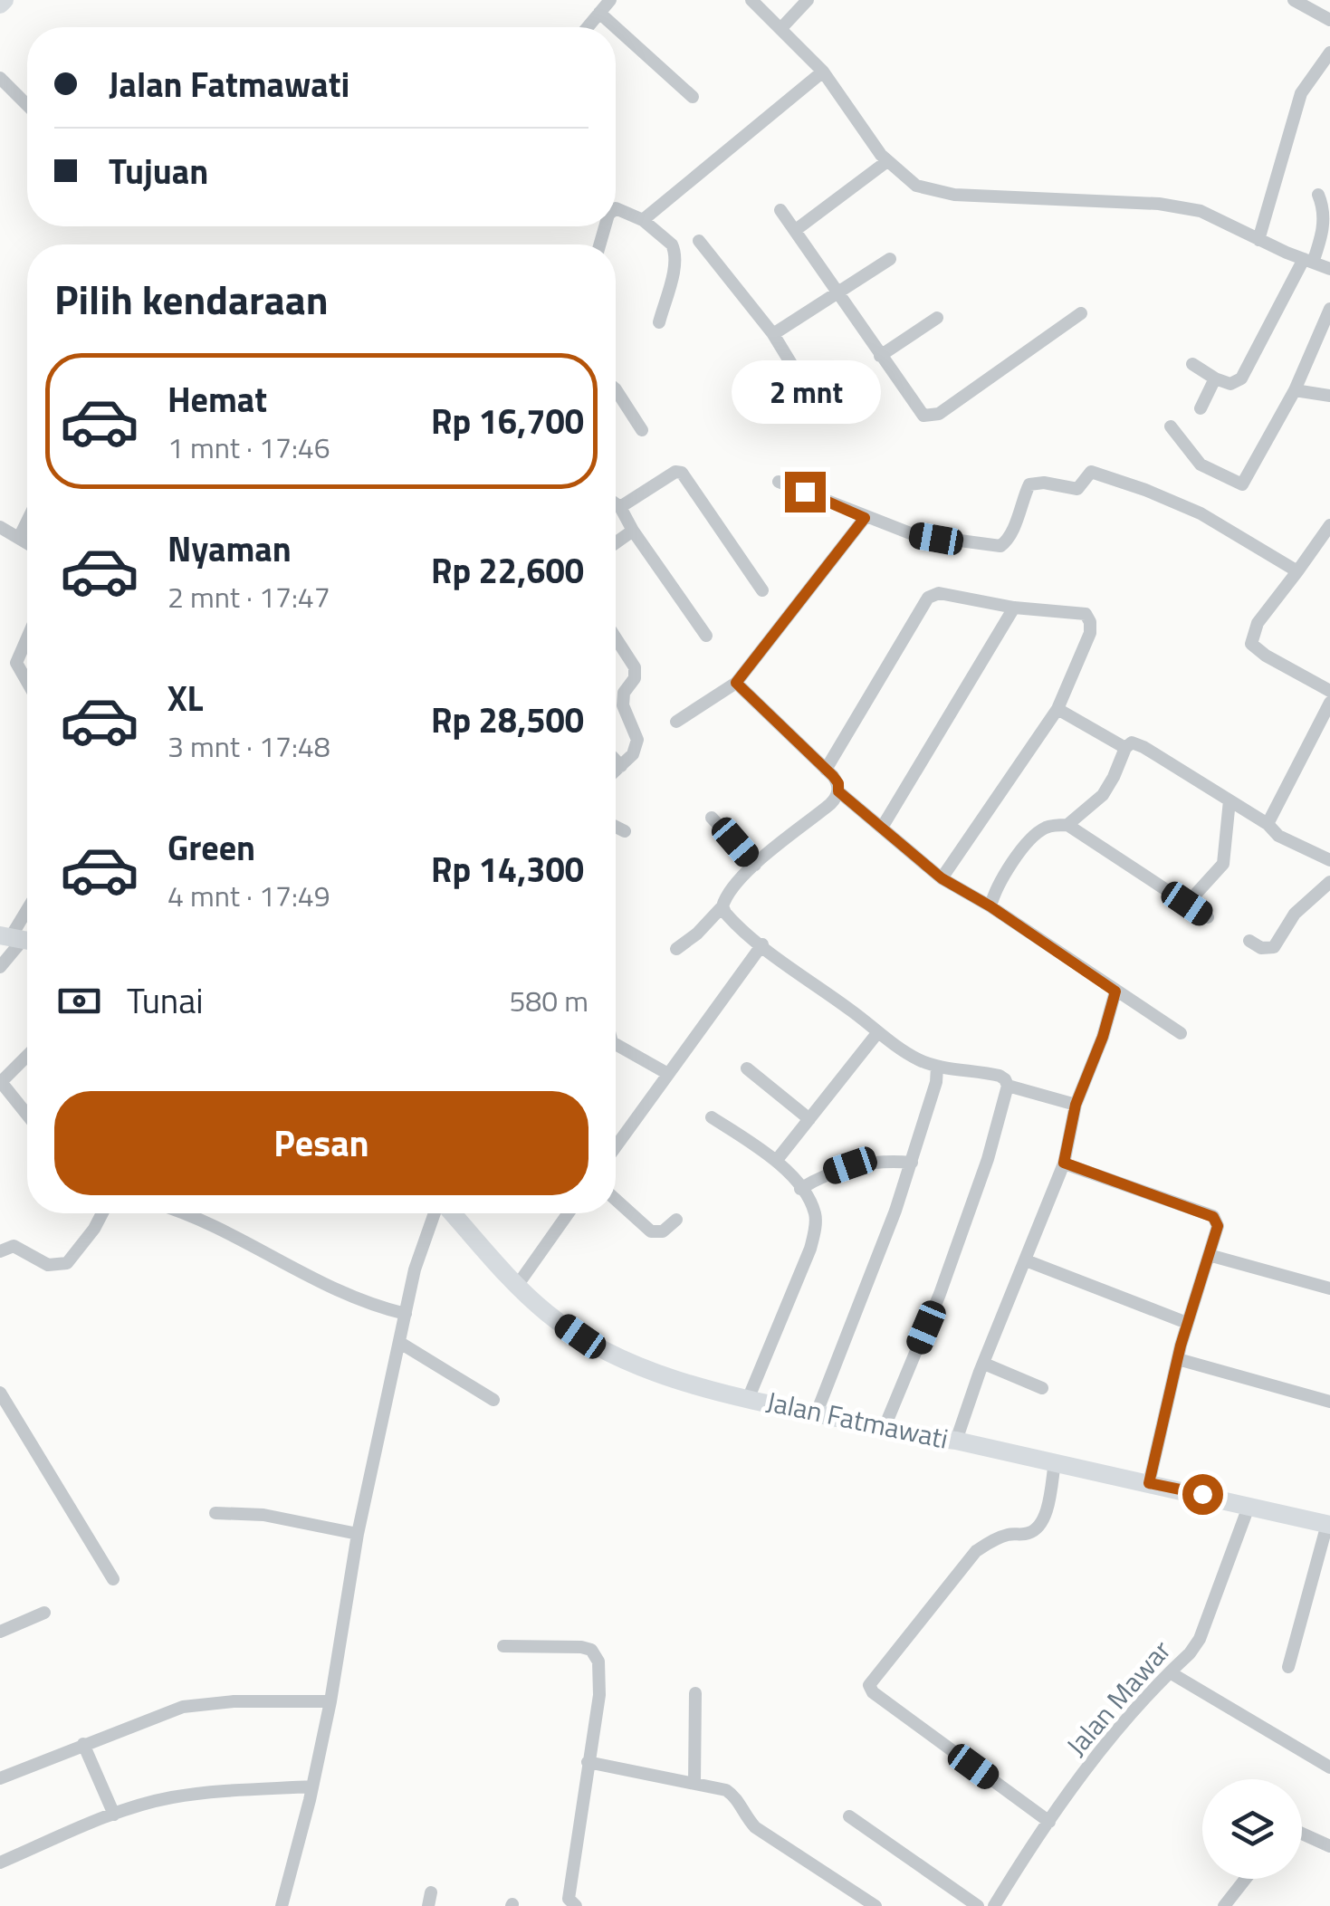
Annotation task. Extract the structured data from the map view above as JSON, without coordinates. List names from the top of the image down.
{
  "streets": {
    "street": ["Jalan Fatmawati", "Jalan Mawar"]
  },
  "crossings": [
    ["Jalan Fatmawati", "Jalan Mawar"]
  ],
  "page": {
    "banner": ["Jalan Fatmawati", "Tujuan"],
    "heading": "Pilih kendaraan",
    "list": [
      {
        "name": "Hemat",
        "note": "1 mnt · 17:46",
        "value": "Rp 16,700"
      },
      {
        "name": "Nyaman",
        "note": "2 mnt · 17:47",
        "value": "Rp 22,600"
      },
      {
        "name": "XL",
        "note": "3 mnt · 17:48",
        "value": "Rp 28,500"
      },
      {
        "name": "Green",
        "note": "4 mnt · 17:49",
        "value": "Rp 14,300"
      }
    ],
    "bubble": "2 mnt",
    "pay": ["Tunai", "580 m"],
    "buttons": "Pesan"
  }
}
